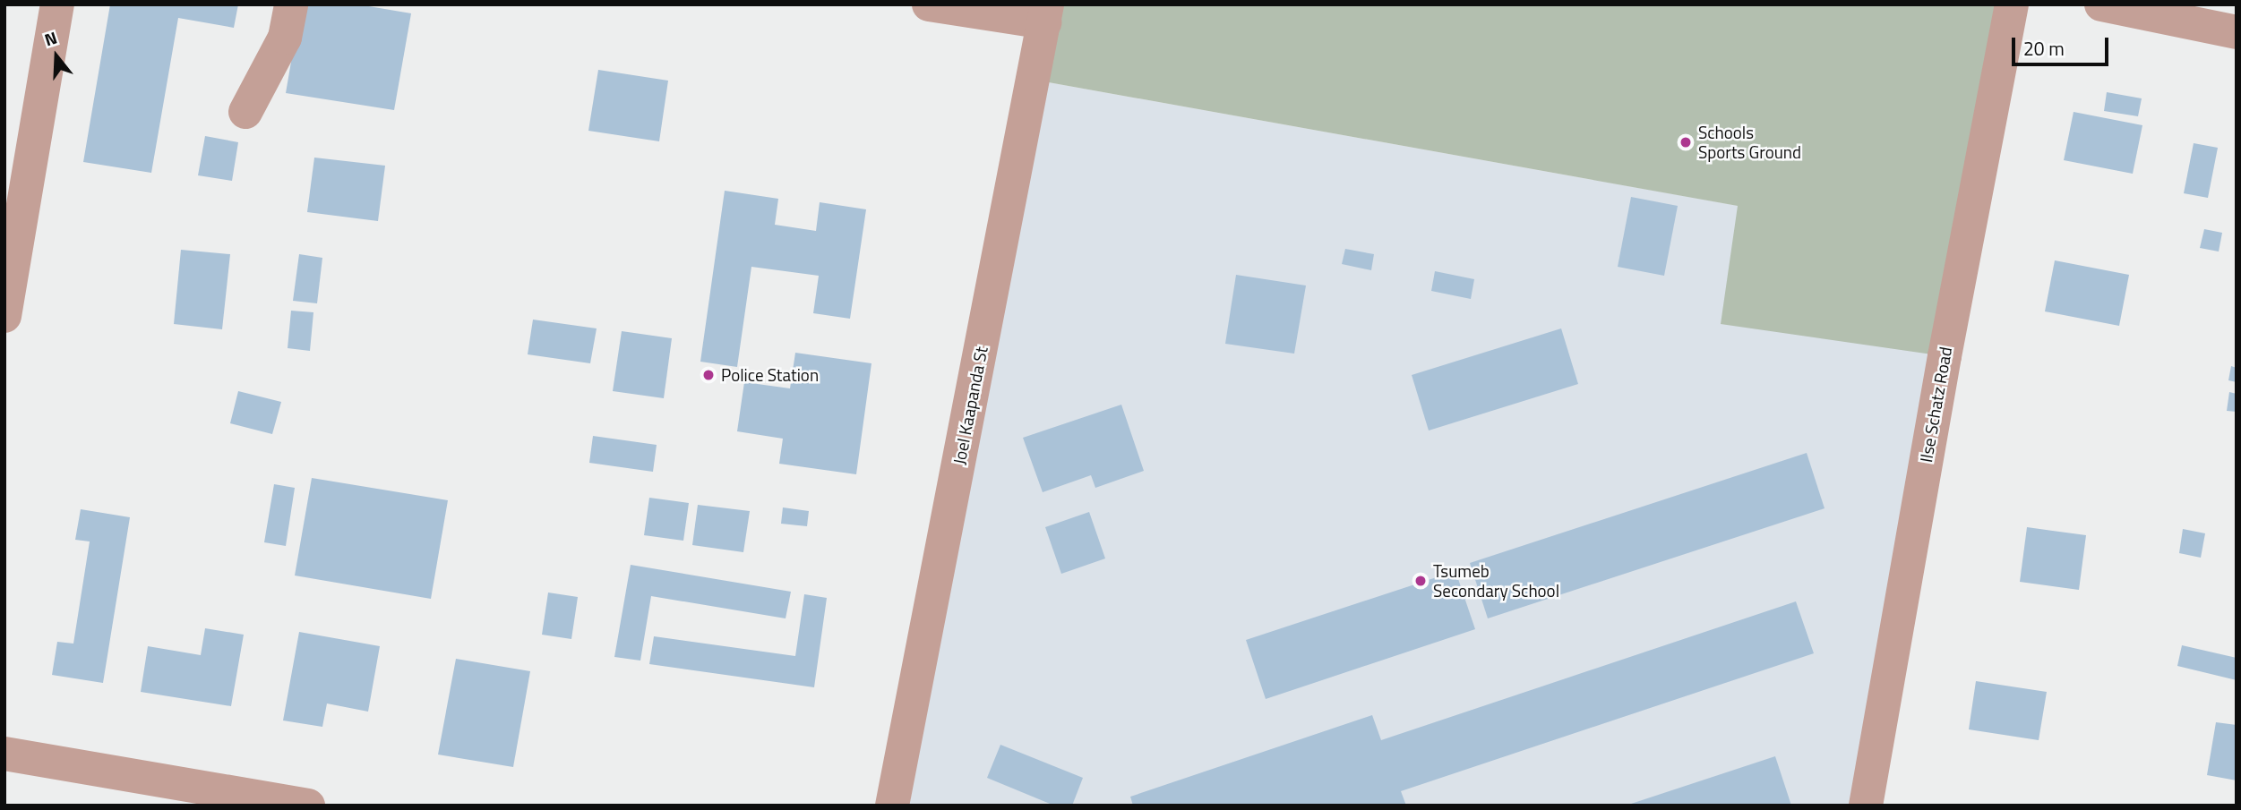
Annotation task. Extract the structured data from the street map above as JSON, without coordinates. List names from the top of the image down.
{
  "streets": {
    "street": ["Ilse Schatz Road", "Joel Kaapanda St"]
  },
  "places": ["Schools Sports Ground", "Police Station", "Tsumeb Secondary School"],
  "scale_bar": "20 m",
  "north": "top"
}
